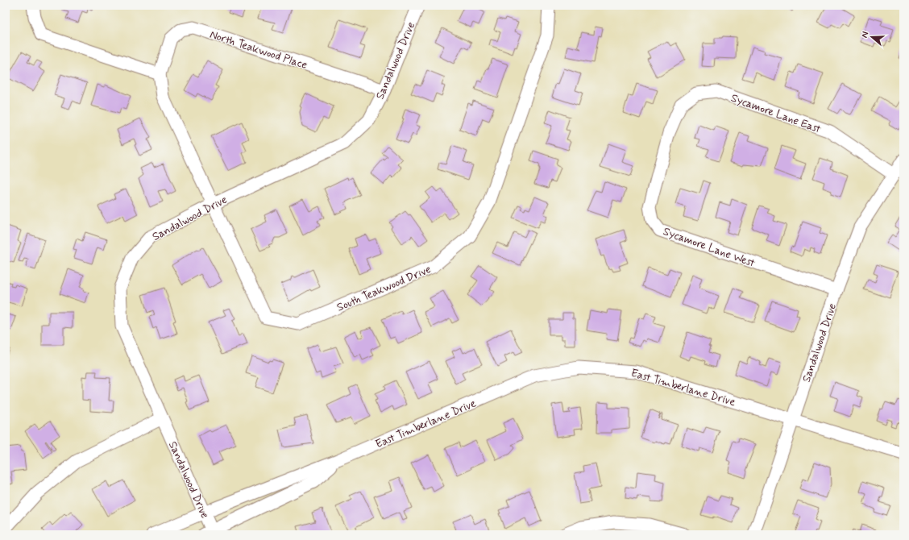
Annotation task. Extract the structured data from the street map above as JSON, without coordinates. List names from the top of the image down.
{
  "streets": {
    "street": [
      "North Teakwood Place",
      "Sandalwood Drive",
      "Sycamore Lane East",
      "Sycamore Lane West",
      "South Teakwood Drive",
      "East Timberlane Drive"
    ]
  },
  "crossings": [
    ["North Teakwood Place", "Sandalwood Drive"],
    ["Sandalwood Drive", "Sycamore Lane East"],
    ["Sandalwood Drive", "Sycamore Lane West"],
    ["Sandalwood Drive", "South Teakwood Drive"],
    ["Sandalwood Drive", "East Timberlane Drive"],
    ["Sycamore Lane East", "Sycamore Lane West"]
  ],
  "north": "left"
}
